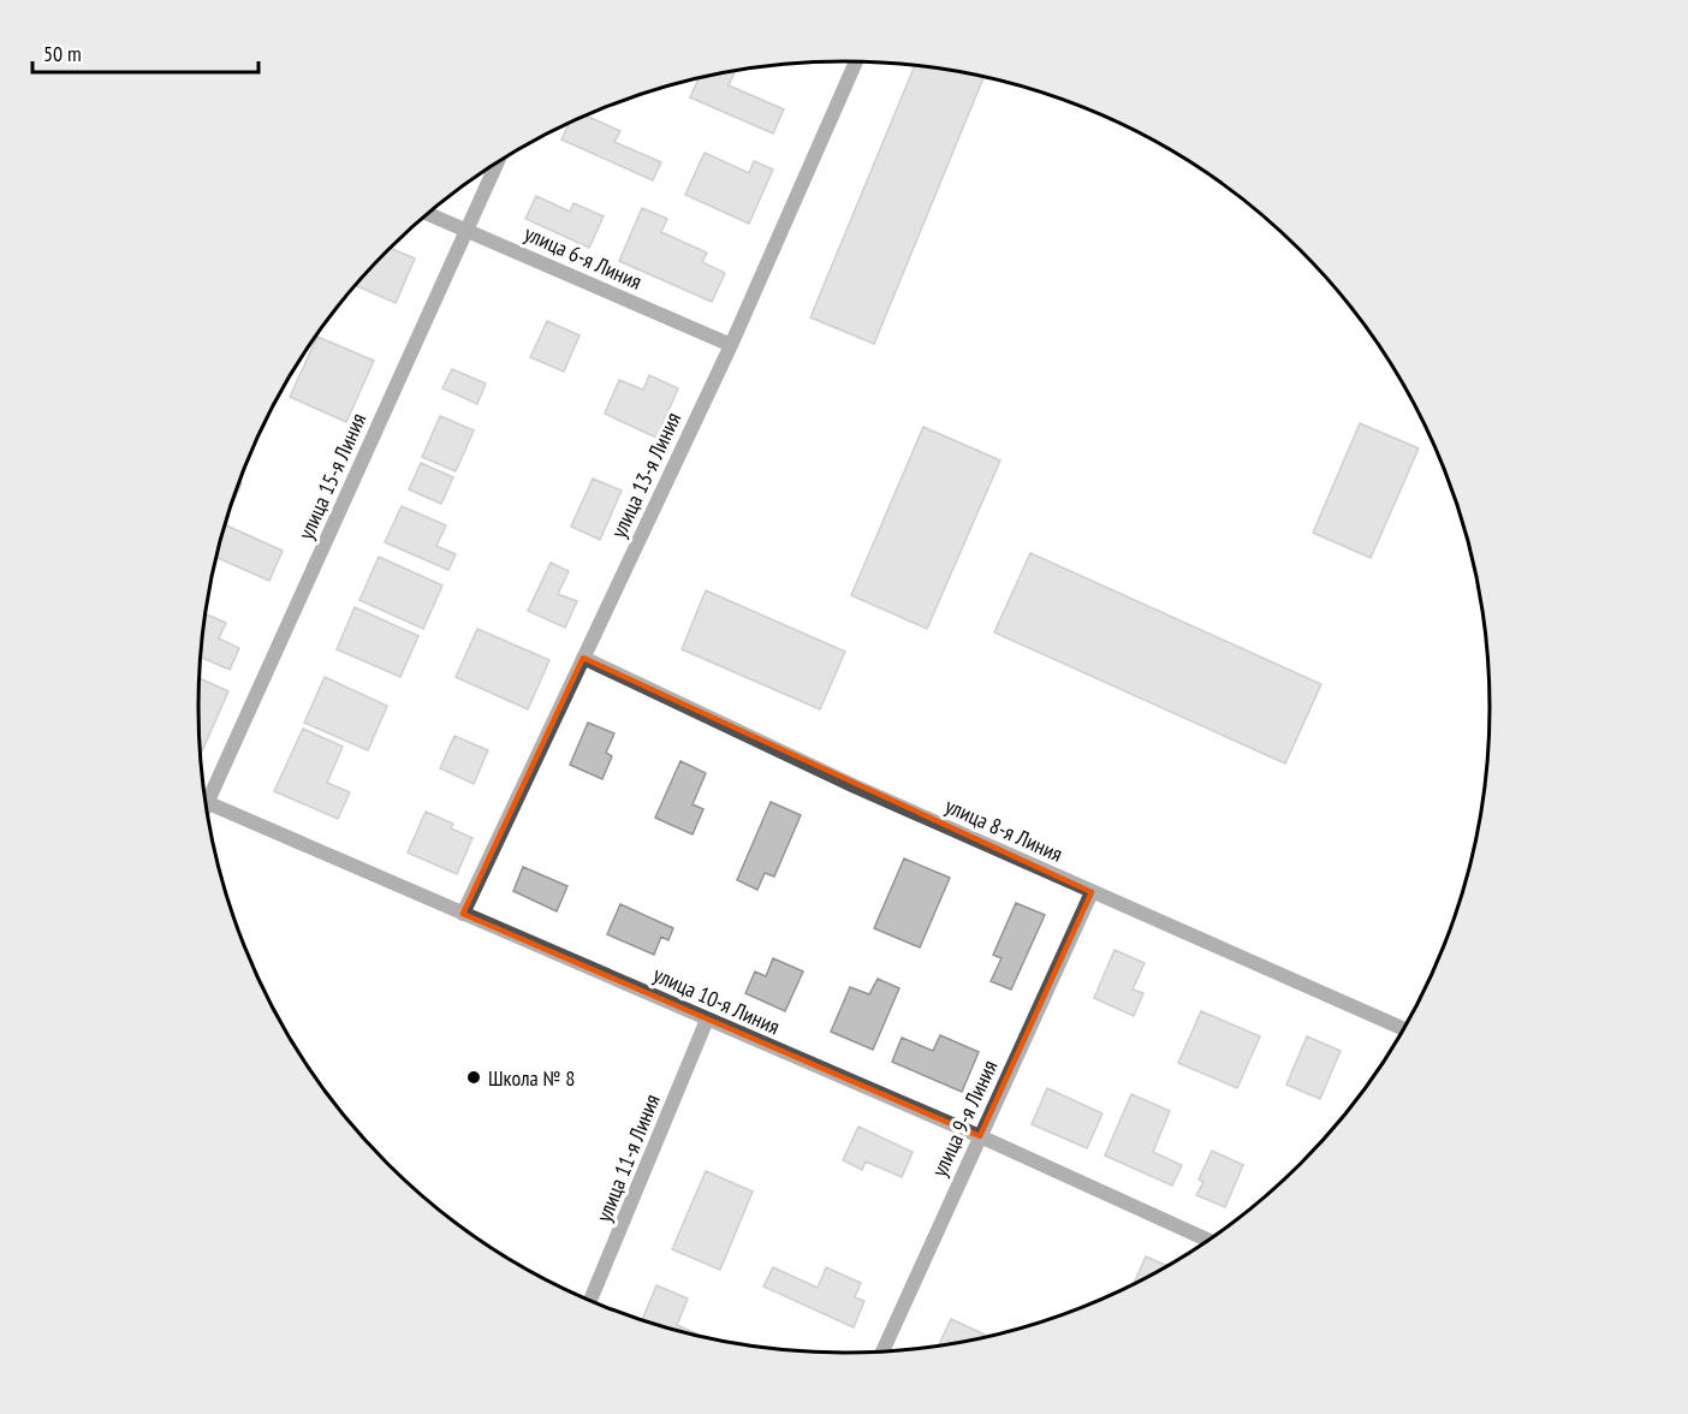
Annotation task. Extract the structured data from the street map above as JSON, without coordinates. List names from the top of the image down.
{
  "streets": {
    "street": [
      "улица 6-я Линия",
      "улица 13-я Линия",
      "улица 15-я Линия",
      "улица 8-я Линия",
      "улица 10-я Линия",
      "улица 9-я Линия",
      "улица 11-я Линия"
    ]
  },
  "crossings": [
    ["улица 6-я Линия", "улица 13-я Линия"],
    ["улица 6-я Линия", "улица 15-я Линия"],
    ["улица 13-я Линия", "улица 8-я Линия"],
    ["улица 13-я Линия", "улица 10-я Линия"],
    ["улица 8-я Линия", "улица 9-я Линия"],
    ["улица 10-я Линия", "улица 9-я Линия"],
    ["улица 10-я Линия", "улица 11-я Линия"]
  ],
  "places": ["Школа № 8"],
  "scale_bar": "50 m"
}
